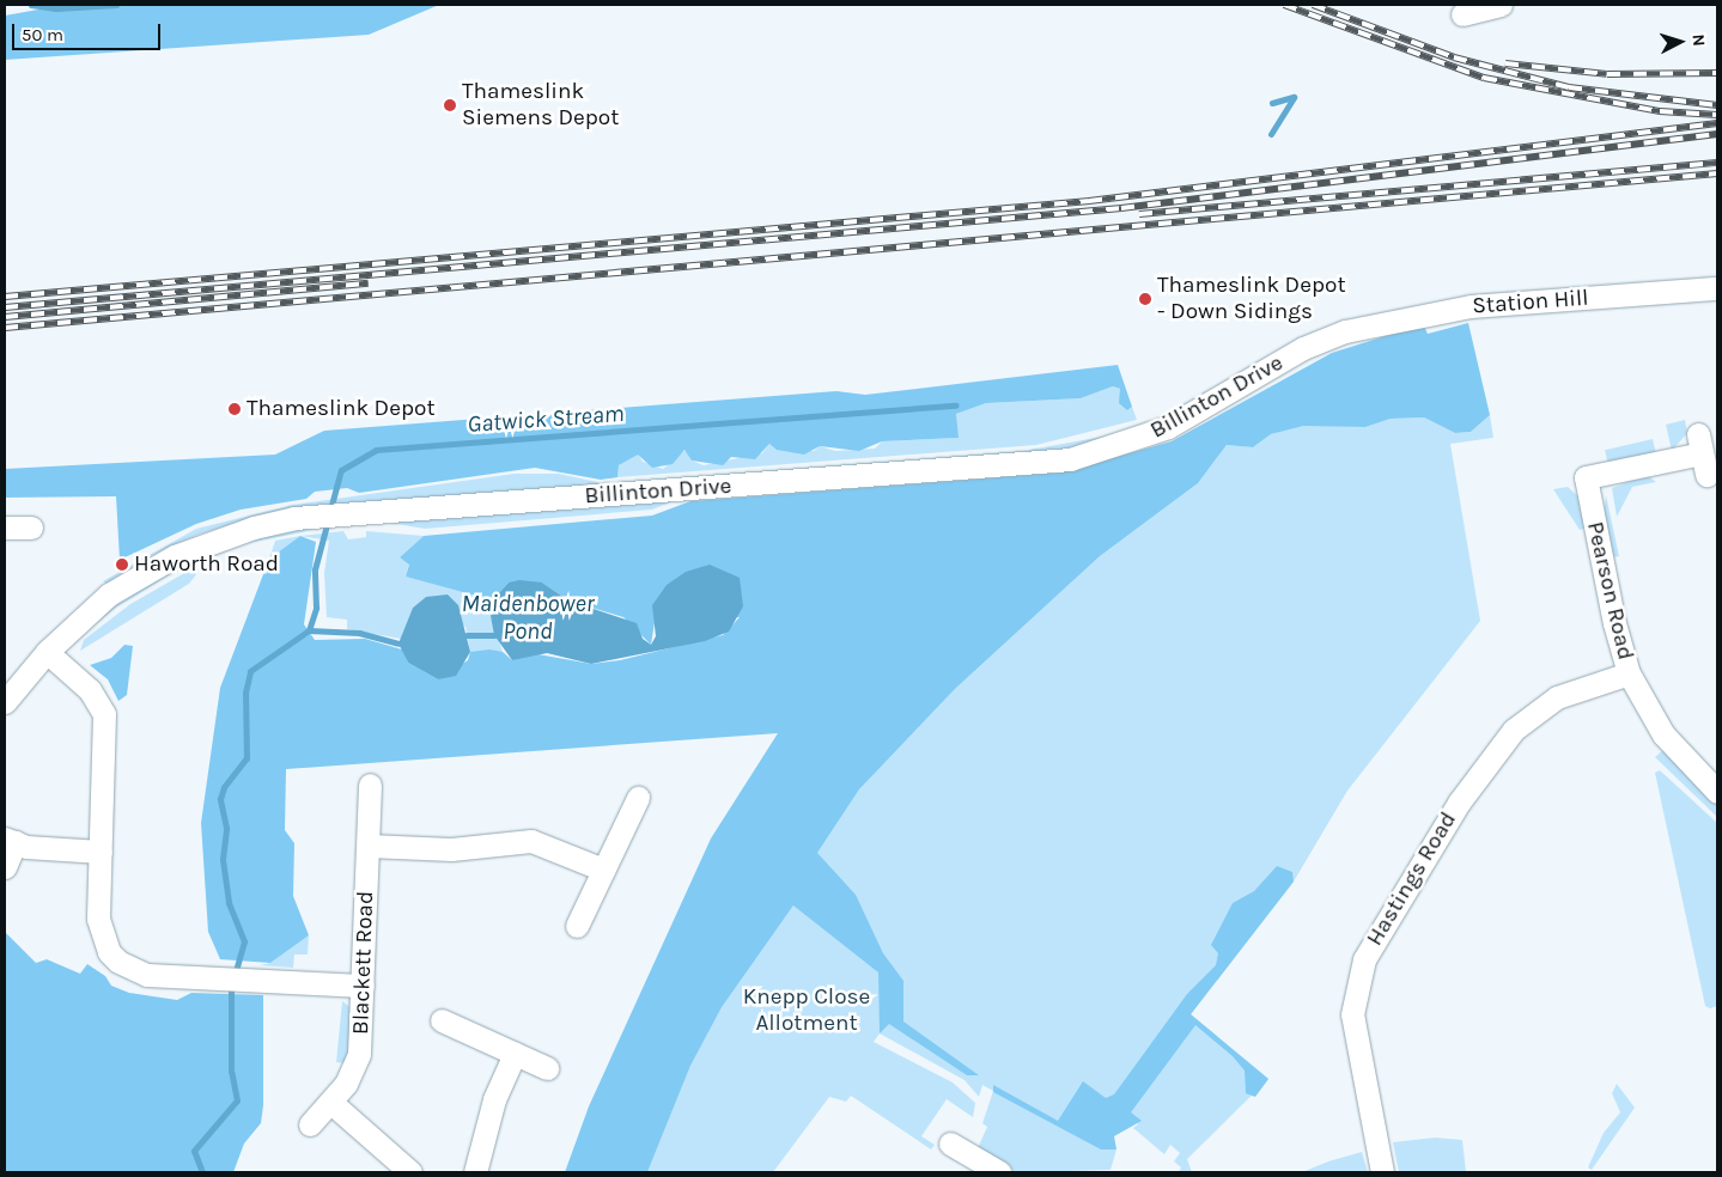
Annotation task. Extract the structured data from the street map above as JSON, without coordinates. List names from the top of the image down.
{
  "streets": {
    "street": [
      "Station Hill",
      "Billinton Drive",
      "Pearson Road",
      "Hastings Road",
      "Blackett Road"
    ]
  },
  "crossings": [
    ["Station Hill", "Billinton Drive"],
    ["Pearson Road", "Hastings Road"]
  ],
  "water": ["Gatwick Stream", "Maidenbower Pond"],
  "parks": ["Knepp Close Allotment"],
  "places": [
    "Thameslink Siemens Depot",
    "Thameslink Depot - Down Sidings",
    "Thameslink Depot",
    "Haworth Road"
  ],
  "scale_bar": "50 m",
  "north": "right"
}
